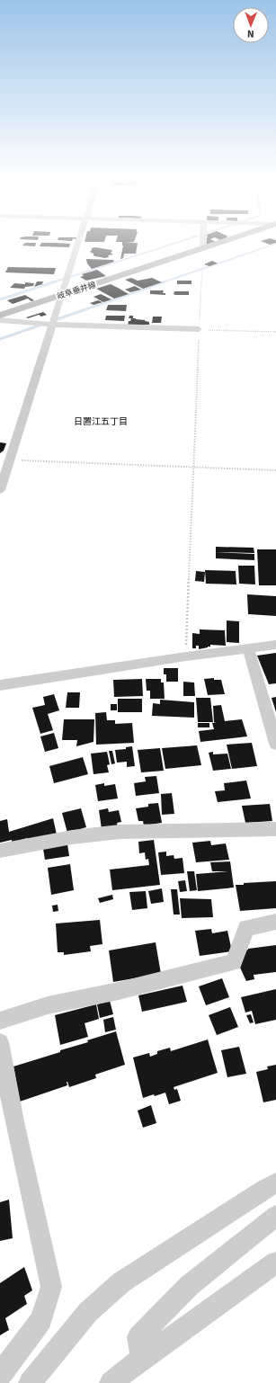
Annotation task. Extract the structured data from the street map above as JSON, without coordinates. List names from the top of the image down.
{
  "streets": {
    "main road": ["岐阜垂井線"]
  },
  "districts": ["日置江五丁目"],
  "north": "bottom"
}
